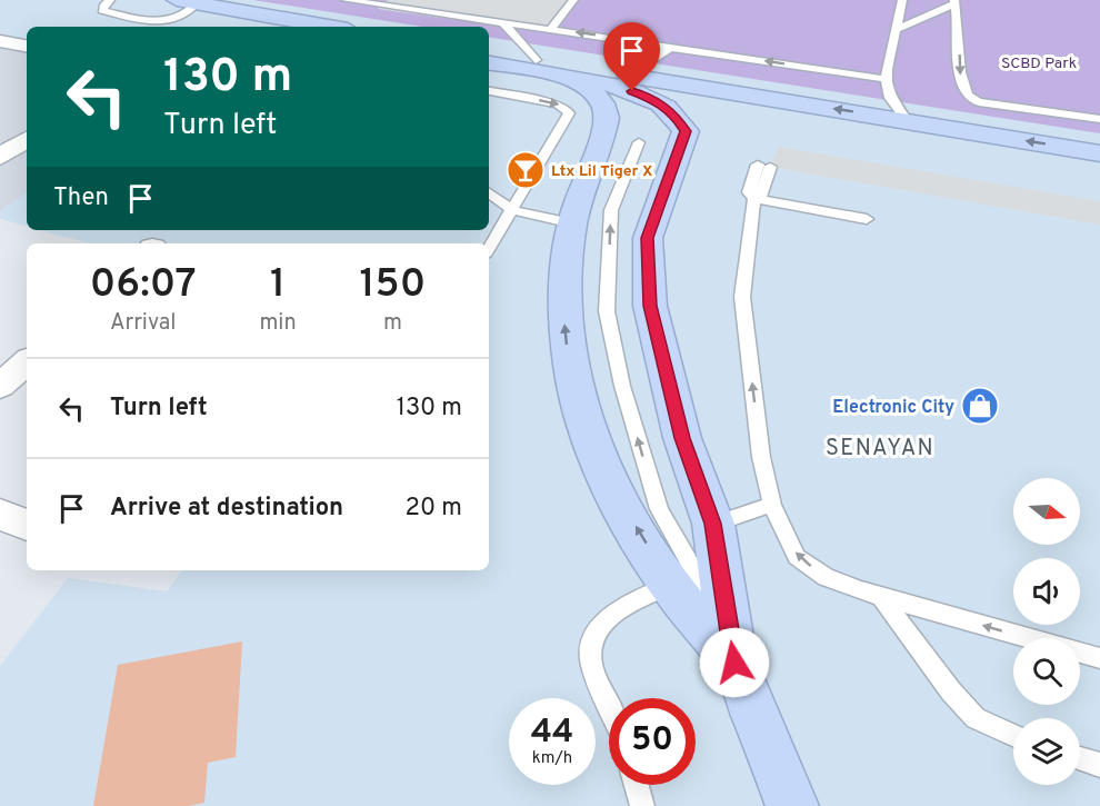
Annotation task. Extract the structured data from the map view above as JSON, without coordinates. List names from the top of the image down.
{
  "districts": ["SENAYAN"],
  "parks": ["SCBD Park"],
  "places": {
    "bar": ["Ltx Lil Tiger X"],
    "shop": ["Electronic City"]
  },
  "north": "right",
  "page": {
    "turn": ["130 m", "Turn left"],
    "then": "Then",
    "eta": [
      "06:07",
      "Arrival",
      "1",
      "min",
      "150",
      "m"
    ],
    "list": [
      {
        "name": "Turn left",
        "value": "130 m"
      },
      {
        "name": "Arrive at destination",
        "value": "20 m"
      }
    ],
    "speed": "44 km/h",
    "limit": "50"
  }
}
